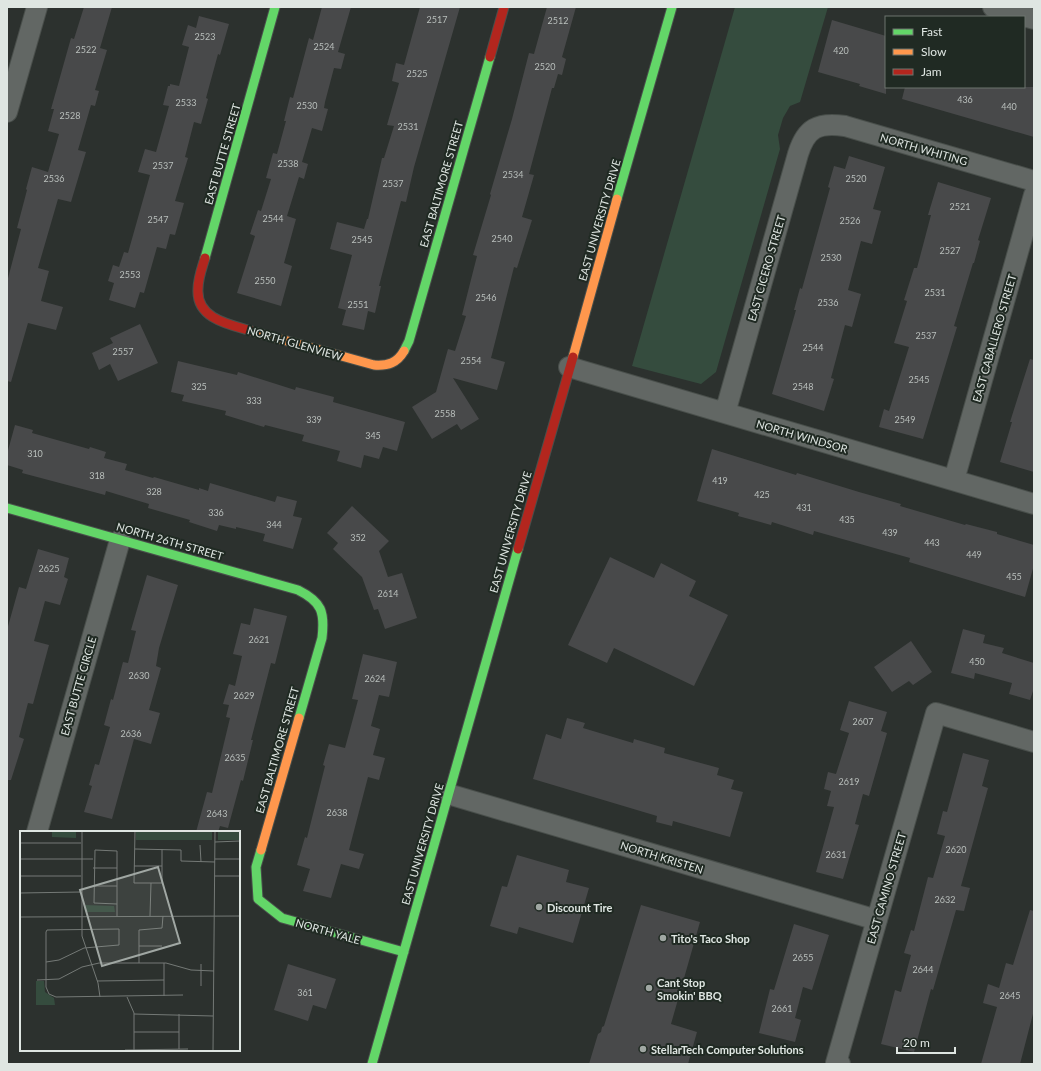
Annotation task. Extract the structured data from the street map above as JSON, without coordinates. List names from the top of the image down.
{
  "streets": {
    "street": [
      "NORTH WHITING",
      "EAST BUTTE STREET",
      "EAST BALTIMORE STREET",
      "EAST UNIVERSITY DRIVE",
      "EAST CICERO STREET",
      "EAST CABALLERO STREET",
      "NORTH GLENVIEW",
      "NORTH WINDSOR",
      "NORTH 26TH STREET",
      "EAST BUTTE CIRCLE",
      "NORTH KRISTEN",
      "EAST CAMINO STREET",
      "NORTH YALE"
    ]
  },
  "crossings": [
    ["NORTH WHITING", "EAST CICERO STREET"],
    ["EAST BUTTE STREET", "NORTH GLENVIEW"],
    ["EAST BALTIMORE STREET", "NORTH GLENVIEW"],
    ["EAST BALTIMORE STREET", "NORTH 26TH STREET"],
    ["EAST BALTIMORE STREET", "NORTH YALE"],
    ["EAST UNIVERSITY DRIVE", "NORTH WINDSOR"],
    ["EAST UNIVERSITY DRIVE", "NORTH KRISTEN"],
    ["EAST UNIVERSITY DRIVE", "NORTH YALE"],
    ["EAST CICERO STREET", "NORTH WINDSOR"],
    ["EAST CABALLERO STREET", "NORTH WINDSOR"],
    ["NORTH 26TH STREET", "EAST BUTTE CIRCLE"],
    ["NORTH KRISTEN", "EAST CAMINO STREET"]
  ],
  "places": [
    "Discount Tire",
    "Tito's Taco Shop",
    "Cant Stop Smokin' BBQ",
    "StellarTech Computer Solutions"
  ],
  "house_numbers": [
    "2517",
    "2512",
    "2523",
    "2524",
    "2522",
    "420",
    "2520",
    "2525",
    "436",
    "2533",
    "2530",
    "440",
    "2528",
    "2531",
    "2538",
    "2537",
    "2534",
    "2536",
    "2520",
    "2537",
    "2521",
    "2544",
    "2547",
    "2526",
    "2540",
    "2545",
    "2527",
    "2530",
    "2553",
    "2550",
    "2531",
    "2546",
    "2536",
    "2551",
    "2537",
    "2544",
    "2557",
    "2554",
    "2545",
    "325",
    "2548",
    "333",
    "2558",
    "339",
    "2549",
    "345",
    "310",
    "318",
    "419",
    "328",
    "425",
    "431",
    "336",
    "435",
    "344",
    "439",
    "352",
    "443",
    "449",
    "2625",
    "455",
    "2614",
    "2621",
    "450",
    "2630",
    "2624",
    "2629",
    "2607",
    "2636",
    "2635",
    "2619",
    "2638",
    "2643",
    "2620",
    "2631",
    "2632",
    "2655",
    "2644",
    "361",
    "2645",
    "2661"
  ],
  "legend": ["Fast", "Slow", "Jam"],
  "scale_bar": "20 m"
}
